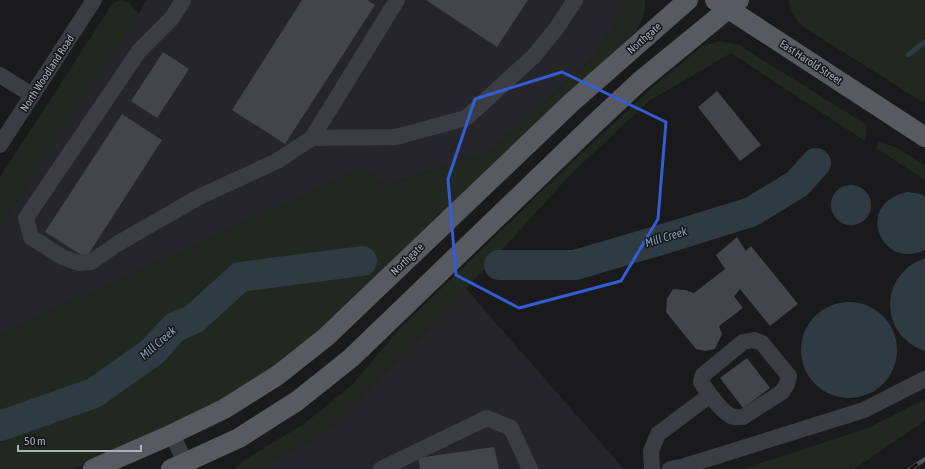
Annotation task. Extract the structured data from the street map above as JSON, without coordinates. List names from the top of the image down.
{
  "streets": {
    "main road": ["Northgate", "East Harold Street"],
    "street": ["North Woodland Road"]
  },
  "water": ["Mill Creek"],
  "scale_bar": "50 m"
}
